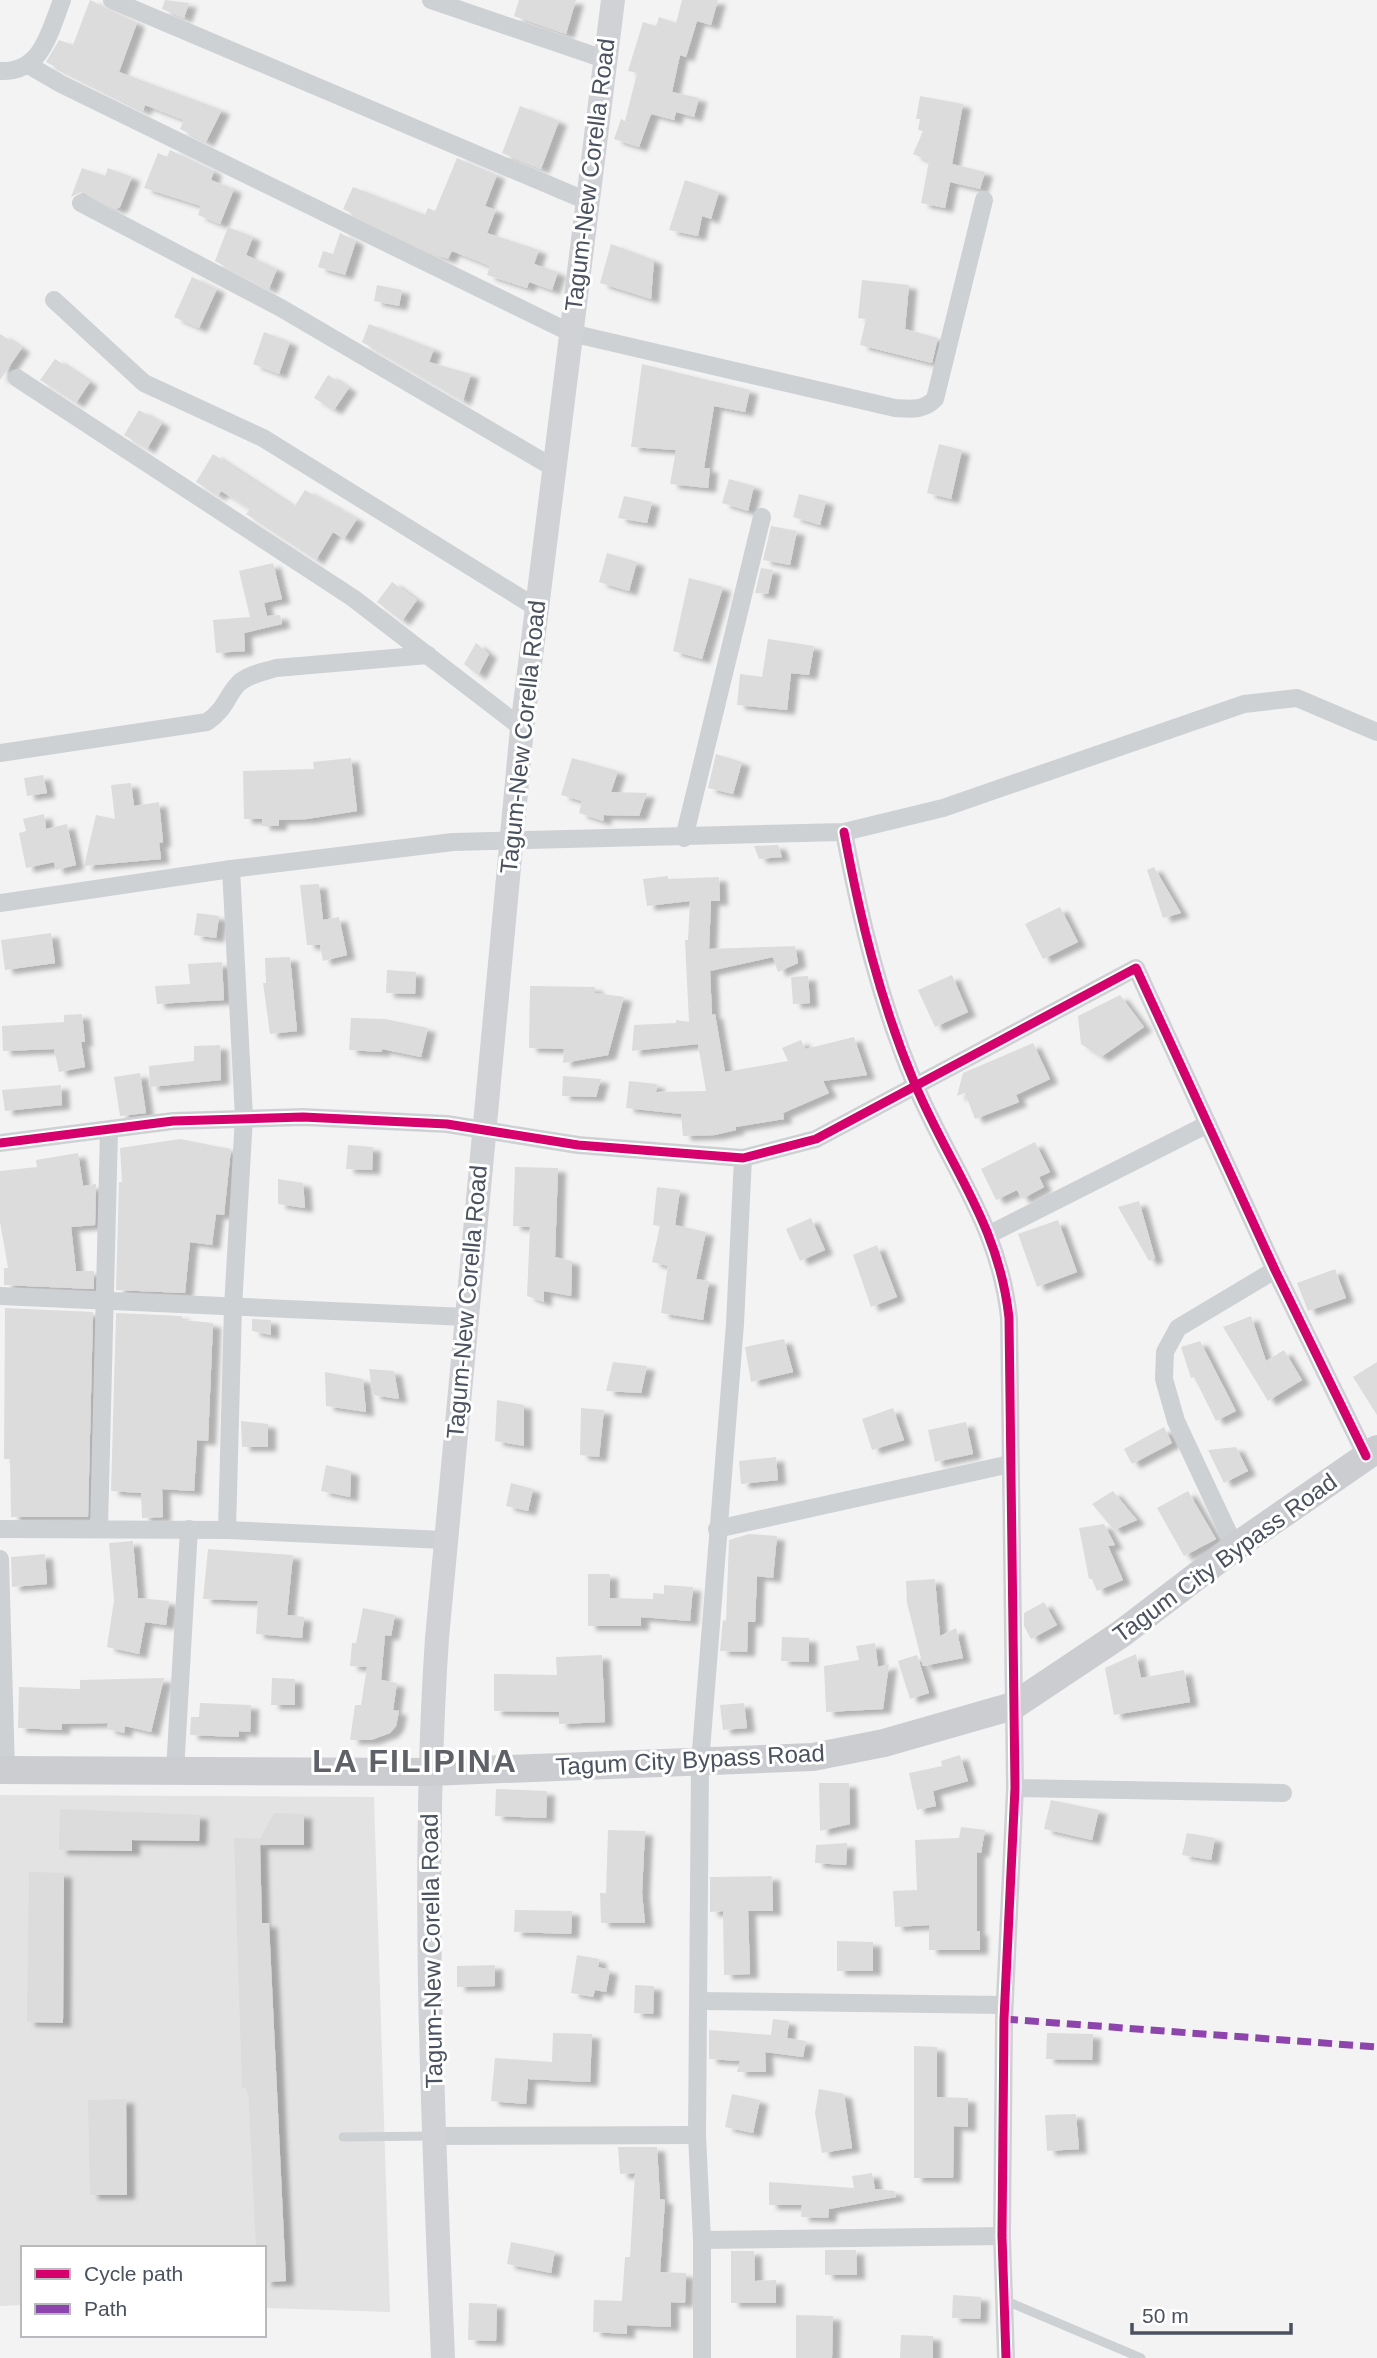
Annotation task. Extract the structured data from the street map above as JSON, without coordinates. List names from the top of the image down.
{
  "streets": {
    "main road": ["Tagum-New Corella Road", "Tagum City Bypass Road"]
  },
  "crossings": [
    ["Tagum-New Corella Road", "Tagum City Bypass Road"]
  ],
  "districts": ["LA FILIPINA"],
  "legend": ["Cycle path", "Path"],
  "scale_bar": "50 m"
}
